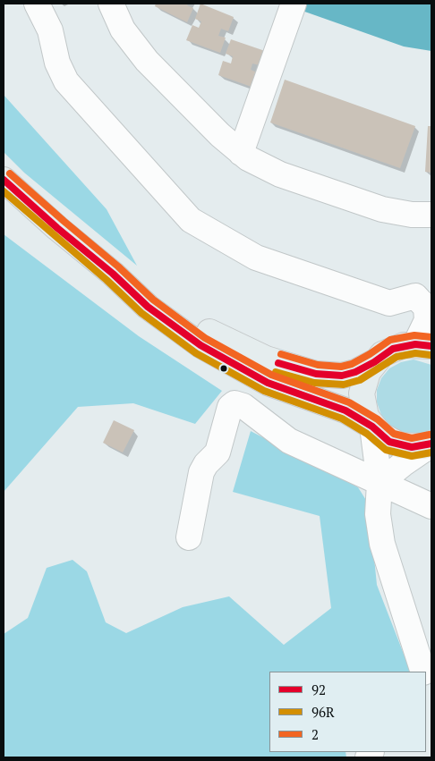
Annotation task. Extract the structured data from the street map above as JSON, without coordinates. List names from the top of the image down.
{
  "lines": ["transit line 2", "transit line 92", "transit line 96R"],
  "legend": ["92", "96R", "2"]
}
